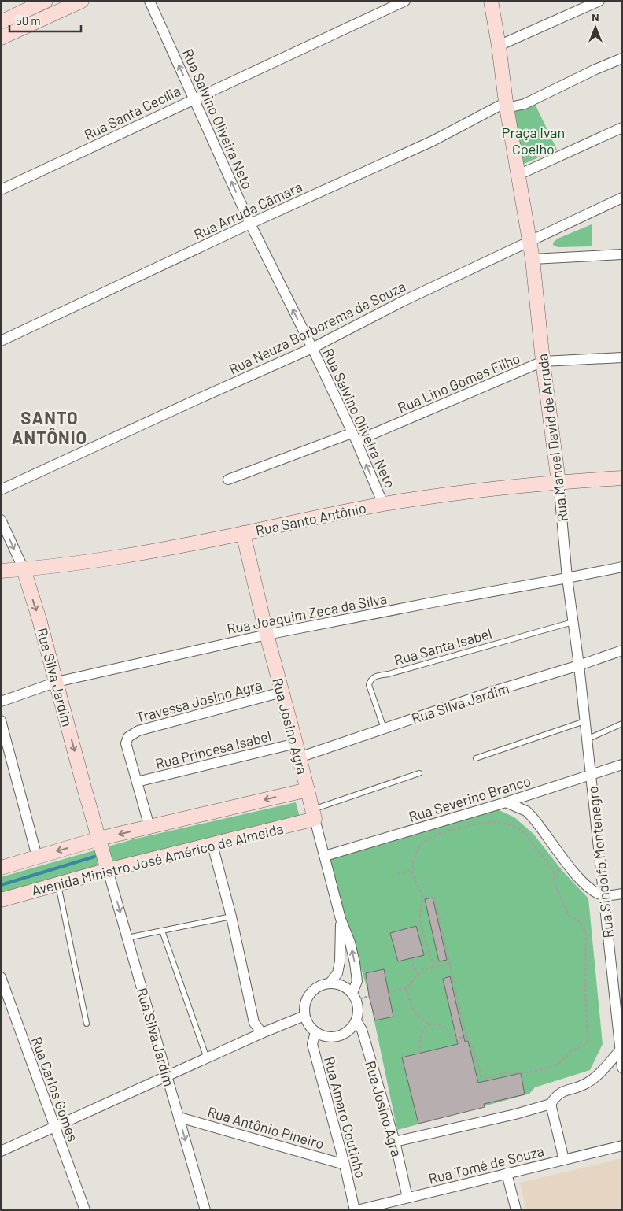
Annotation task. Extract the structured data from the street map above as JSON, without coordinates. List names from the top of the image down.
{
  "streets": {
    "street": [
      "Rua Santa Cecília",
      "Rua Salvino Oliveira Neto",
      "Rua Arruda Cãmara",
      "Rua Neuza Borborema de Souza",
      "Rua Lino Gomes Filho",
      "Rua Manoel David de Arruda",
      "Rua Santo Antônio",
      "Rua Joaquim Zeca da Silva",
      "Rua Silva Jardim",
      "Travessa Josino Agra",
      "Rua Josino Agra",
      "Rua Princesa Isabel",
      "Rua Severino Branco",
      "Avenida Ministro José Américo de Almeida",
      "Rua Sindolfo Montenegro",
      "Rua Carlos Gomes",
      "Rua Amaro Coutinho",
      "Rua Antônio Pineiro",
      "Rua Tomé de Souza"
    ],
    "lane": ["Rua Santa Isabel"]
  },
  "crossings": [
    ["Rua Santa Cecília", "Rua Salvino Oliveira Neto"],
    ["Rua Salvino Oliveira Neto", "Rua Arruda Cãmara"],
    ["Rua Salvino Oliveira Neto", "Rua Neuza Borborema de Souza"],
    ["Rua Salvino Oliveira Neto", "Rua Lino Gomes Filho"],
    ["Rua Salvino Oliveira Neto", "Rua Santo Antônio"],
    ["Rua Arruda Cãmara", "Rua Manoel David de Arruda"],
    ["Rua Neuza Borborema de Souza", "Rua Manoel David de Arruda"],
    ["Rua Lino Gomes Filho", "Rua Manoel David de Arruda"],
    ["Rua Manoel David de Arruda", "Rua Santo Antônio"],
    ["Rua Manoel David de Arruda", "Rua Joaquim Zeca da Silva"],
    ["Rua Manoel David de Arruda", "Rua Santa Isabel"],
    ["Rua Manoel David de Arruda", "Rua Silva Jardim"],
    ["Rua Manoel David de Arruda", "Rua Severino Branco"],
    ["Rua Manoel David de Arruda", "Rua Sindolfo Montenegro"],
    ["Rua Santo Antônio", "Rua Silva Jardim"],
    ["Rua Santo Antônio", "Rua Josino Agra"],
    ["Rua Joaquim Zeca da Silva", "Rua Silva Jardim"],
    ["Rua Joaquim Zeca da Silva", "Rua Josino Agra"],
    ["Rua Santa Isabel", "Rua Silva Jardim"],
    ["Rua Silva Jardim", "Rua Josino Agra"],
    ["Rua Silva Jardim", "Avenida Ministro José Américo de Almeida"],
    ["Rua Silva Jardim", "Rua Antônio Pineiro"],
    ["Travessa Josino Agra", "Rua Josino Agra"],
    ["Travessa Josino Agra", "Rua Princesa Isabel"],
    ["Rua Josino Agra", "Rua Princesa Isabel"],
    ["Rua Josino Agra", "Rua Severino Branco"],
    ["Rua Josino Agra", "Avenida Ministro José Américo de Almeida"],
    ["Rua Josino Agra", "Rua Amaro Coutinho"],
    ["Rua Josino Agra", "Rua Tomé de Souza"],
    ["Rua Severino Branco", "Rua Sindolfo Montenegro"],
    ["Rua Amaro Coutinho", "Rua Antônio Pineiro"],
    ["Rua Amaro Coutinho", "Rua Tomé de Souza"]
  ],
  "one_way": ["Rua Salvino Oliveira Neto"],
  "districts": ["SANTO ANTÔNIO"],
  "parks": ["Praça Ivan Coelho"],
  "scale_bar": "50 m",
  "north": "top"
}
